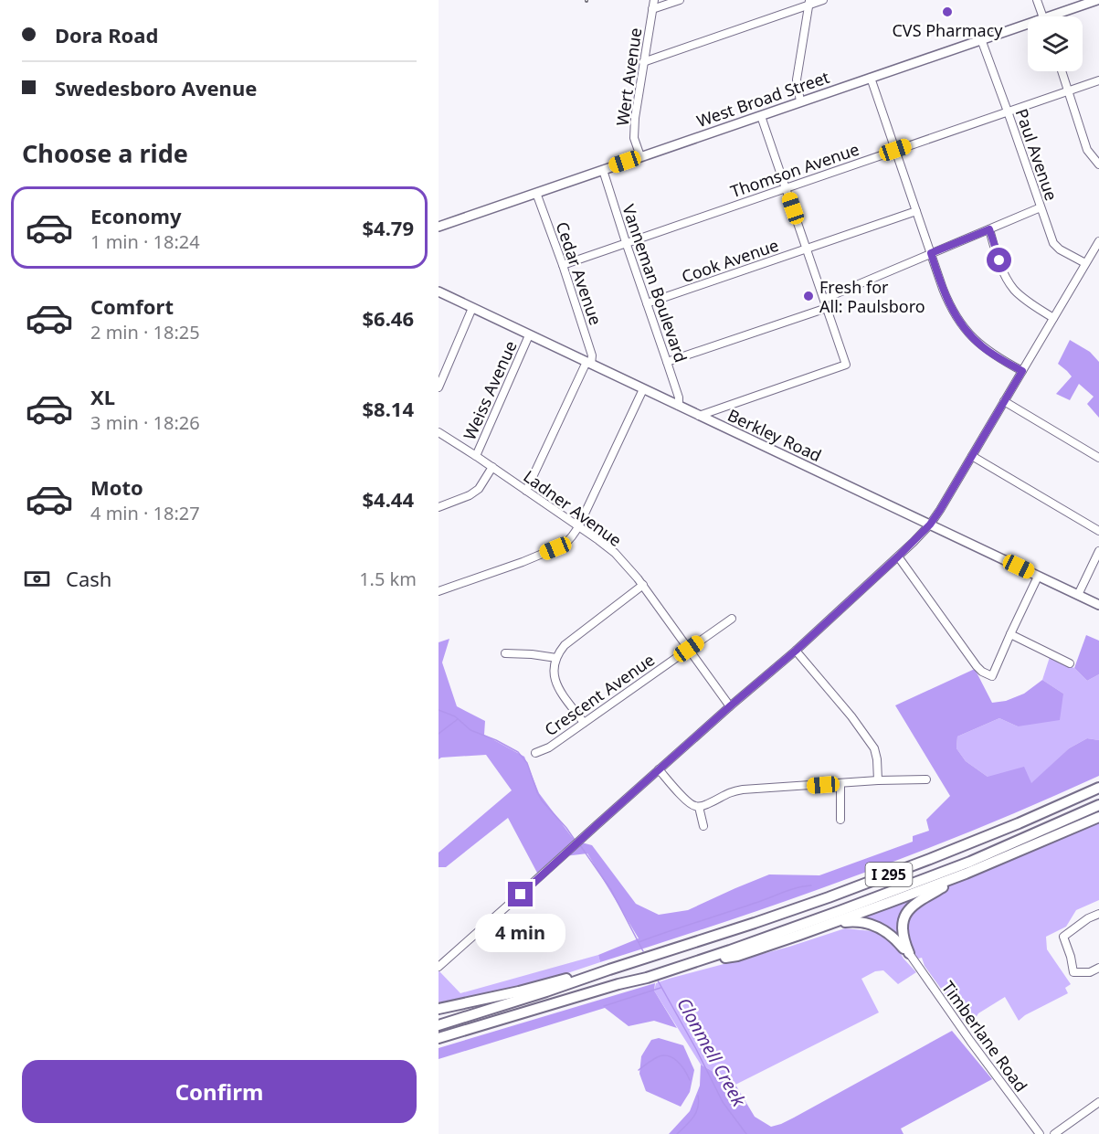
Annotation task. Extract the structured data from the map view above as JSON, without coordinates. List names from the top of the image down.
{
  "streets": {
    "highway": ["I 295"],
    "main road": ["West Broad Street", "Berkley Road"],
    "street": [
      "Wert Avenue",
      "Paul Avenue",
      "Thomson Avenue",
      "Cook Avenue",
      "Cedar Avenue",
      "Vanneman Boulevard",
      "Weiss Avenue",
      "Ladner Avenue",
      "Crescent Avenue",
      "Timberlane Road"
    ]
  },
  "crossings": [
    ["Wert Avenue", "West Broad Street"],
    ["West Broad Street", "Paul Avenue"],
    ["West Broad Street", "Cedar Avenue"],
    ["West Broad Street", "Vanneman Boulevard"],
    ["Paul Avenue", "Thomson Avenue"],
    ["Thomson Avenue", "Cedar Avenue"],
    ["Thomson Avenue", "Vanneman Boulevard"],
    ["Cook Avenue", "Vanneman Boulevard"],
    ["Cedar Avenue", "Berkley Road"],
    ["Vanneman Boulevard", "Berkley Road"],
    ["Weiss Avenue", "Berkley Road"],
    ["Weiss Avenue", "Ladner Avenue"],
    ["Ladner Avenue", "Crescent Avenue"]
  ],
  "water": ["Clonmell Creek"],
  "places": ["CVS Pharmacy", "Fresh for All: Paulsboro"],
  "page": {
    "banner": ["Dora Road", "Swedesboro Avenue"],
    "heading": "Choose a ride",
    "list": [
      {
        "name": "Economy",
        "note": "1 min · 18:24",
        "value": "$4.79"
      },
      {
        "name": "Comfort",
        "note": "2 min · 18:25",
        "value": "$6.46"
      },
      {
        "name": "XL",
        "note": "3 min · 18:26",
        "value": "$8.14"
      },
      {
        "name": "Moto",
        "note": "4 min · 18:27",
        "value": "$4.44"
      }
    ],
    "pay": ["Cash", "1.5 km"],
    "bubble": "4 min",
    "buttons": "Confirm"
  }
}
